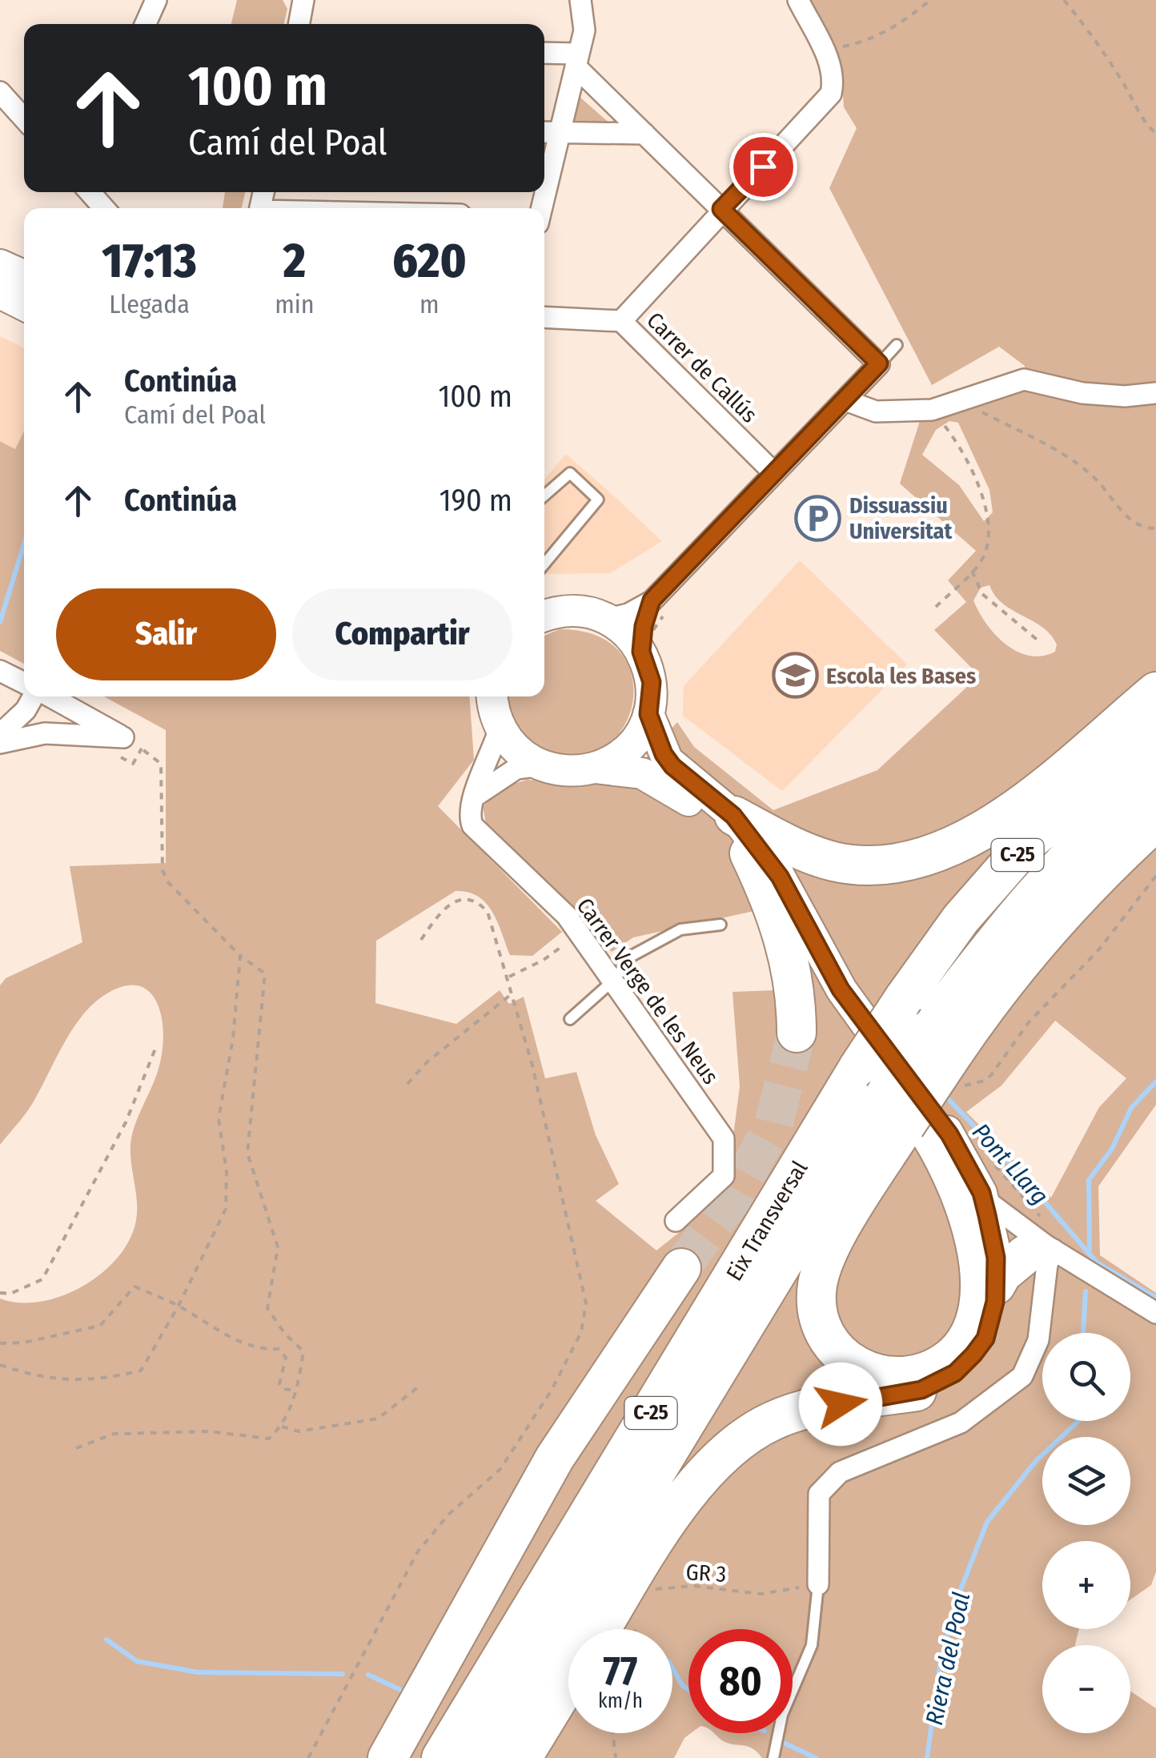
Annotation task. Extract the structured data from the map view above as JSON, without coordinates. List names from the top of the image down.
{
  "streets": {
    "highway": ["C-25", "Eix Transversal"],
    "street": ["Carrer de Callús", "Carrer Verge de les Neus"],
    "path": ["GR 3"]
  },
  "water": ["Pont Llarg", "Riera del Poal"],
  "places": {
    "parking": ["Dissuassiu Universitat"],
    "school or university": ["Escola les Bases"]
  },
  "page": {
    "turn": ["100 m", "Camí del Poal"],
    "eta": [
      "17:13",
      "Llegada",
      "2",
      "min",
      "620",
      "m"
    ],
    "list": [
      {
        "name": "Continúa",
        "note": "Camí del Poal",
        "value": "100 m"
      },
      {
        "name": "Continúa",
        "value": "190 m"
      }
    ],
    "buttons": ["Salir", "Compartir"],
    "map_buttons": ["+", "−"],
    "speed": "77 km/h",
    "limit": "80"
  }
}
